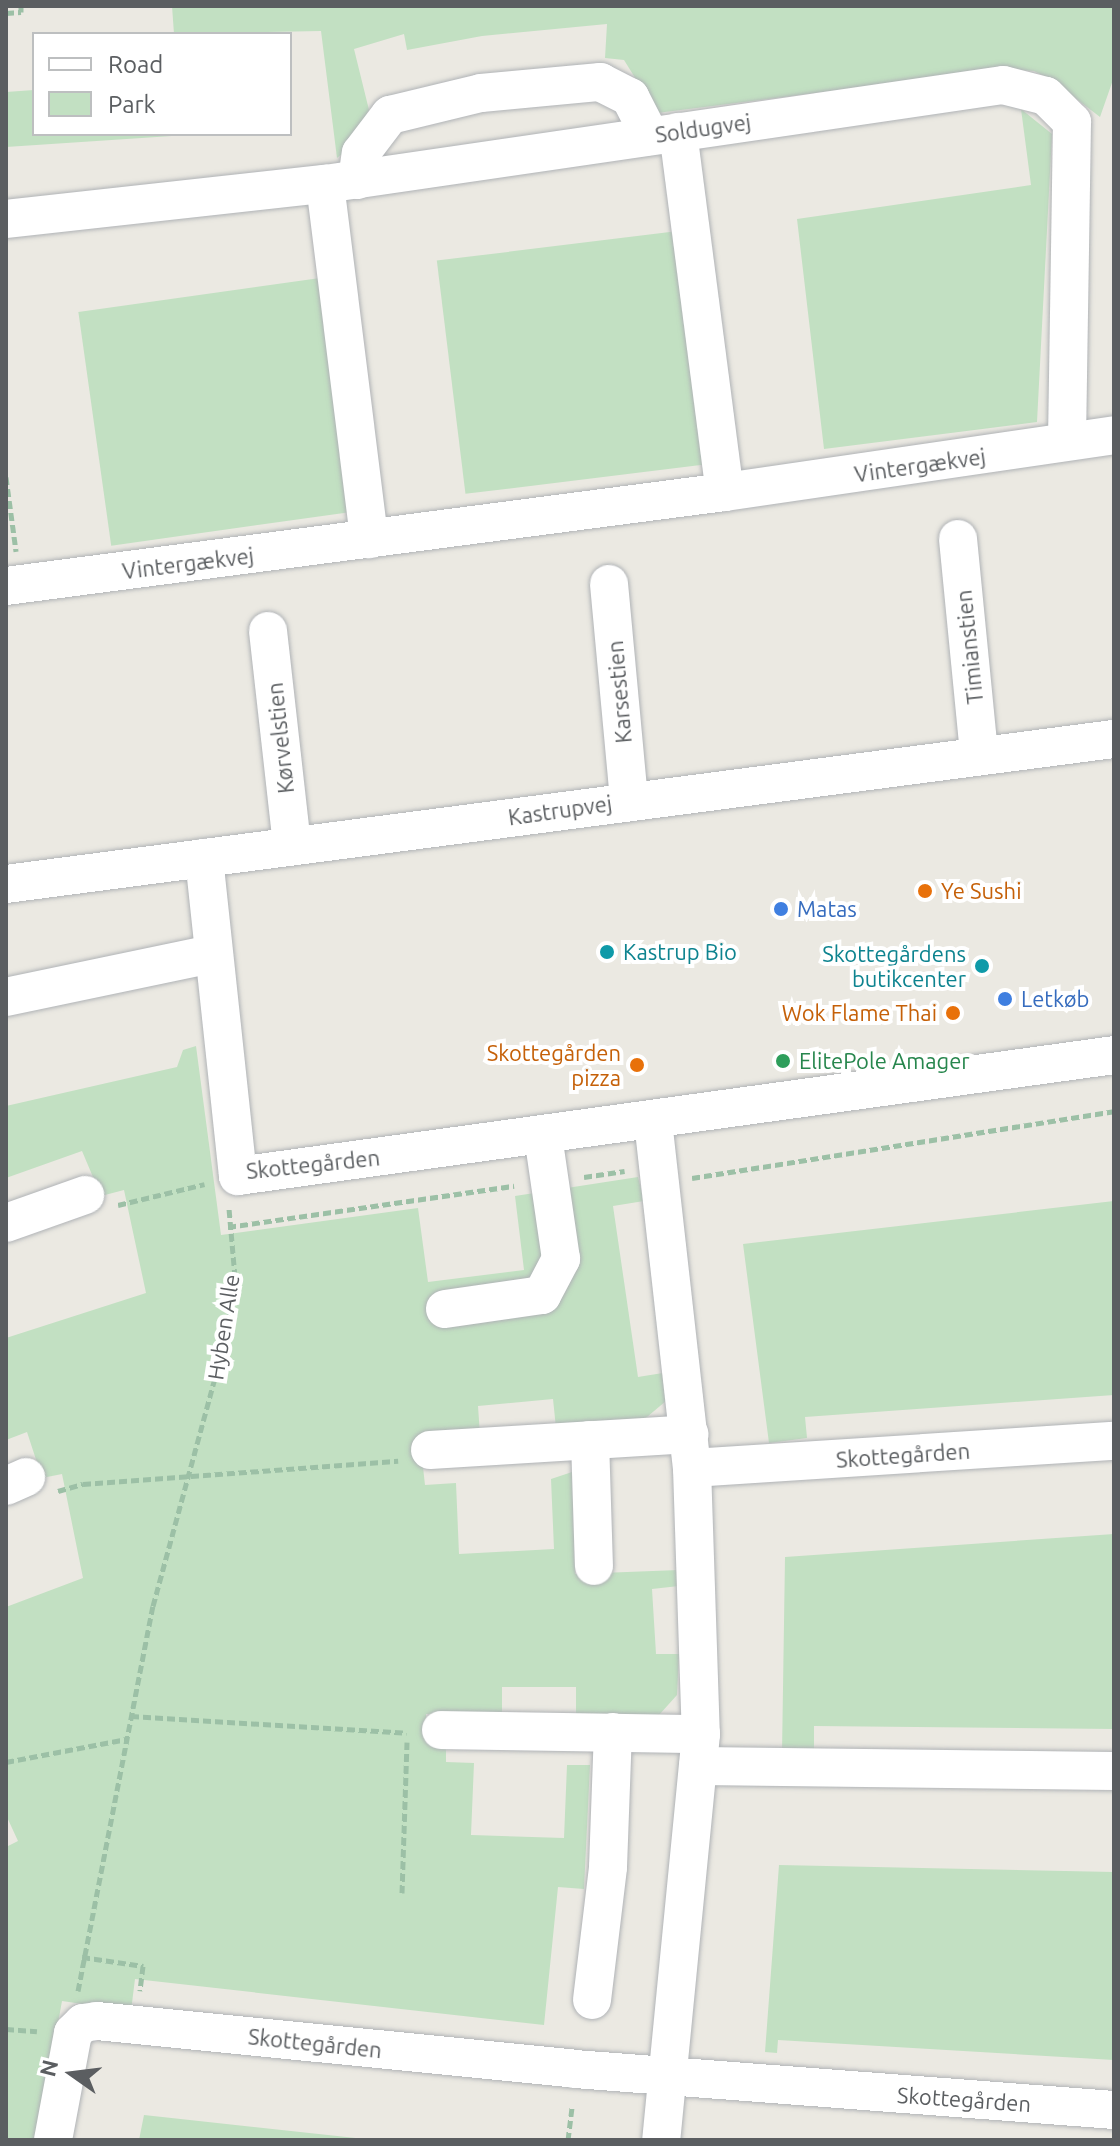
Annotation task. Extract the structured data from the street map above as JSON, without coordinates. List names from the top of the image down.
{
  "streets": {
    "street": [
      "Soldugvej",
      "Vintergækvej",
      "Timianstien",
      "Karsestien",
      "Kørvelstien",
      "Kastrupvej",
      "Skottegården"
    ],
    "path": ["Hyben Alle"]
  },
  "crossings": [
    ["Soldugvej", "Vintergækvej"],
    ["Timianstien", "Kastrupvej"],
    ["Karsestien", "Kastrupvej"],
    ["Kørvelstien", "Kastrupvej"],
    ["Kastrupvej", "Skottegården"],
    ["Skottegården", "Hyben Alle"]
  ],
  "places": [
    "Ye Sushi",
    "Matas",
    "Kastrup Bio",
    "Skottegårdens butikcenter",
    "Letkøb",
    "Wok Flame Thai",
    "ElitePole Amager",
    "Skottegården pizza"
  ],
  "legend": ["Road", "Park"],
  "north": "left"
}
